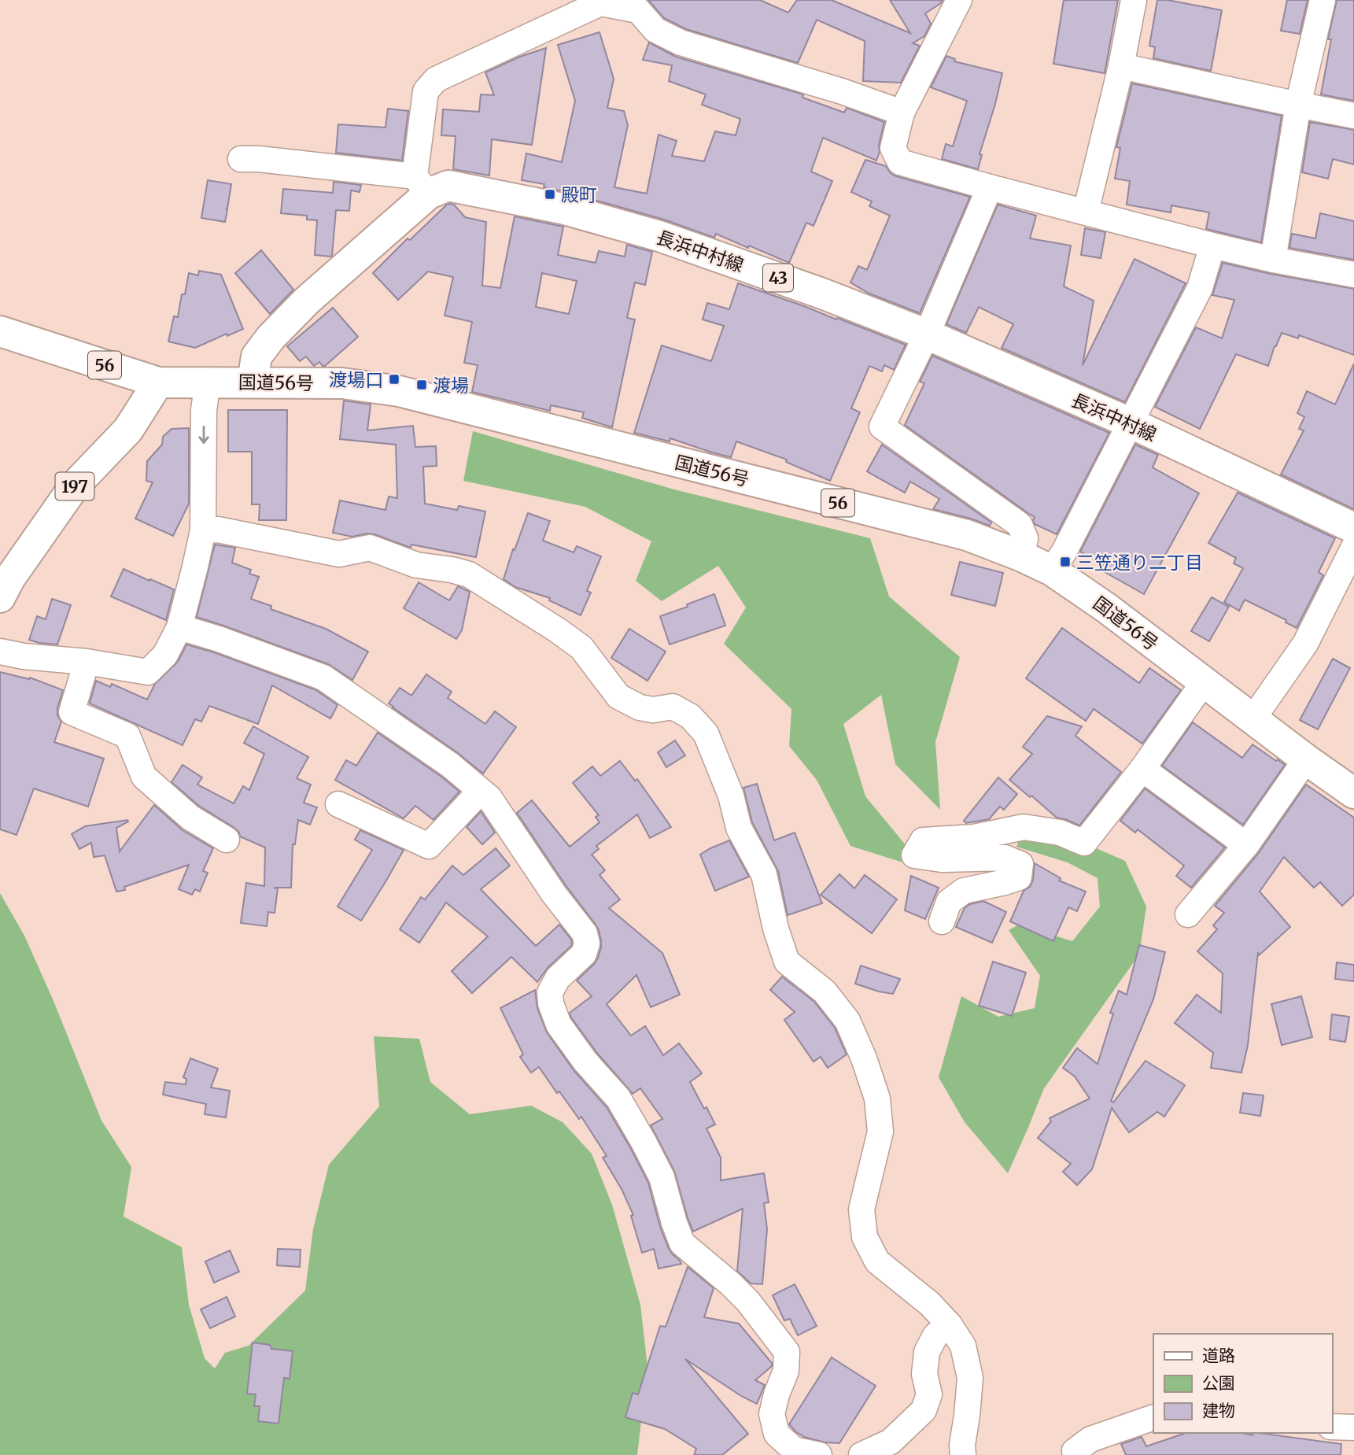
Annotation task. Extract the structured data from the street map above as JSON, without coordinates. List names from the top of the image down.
{
  "streets": {
    "main road": [
      "長浜中村線",
      "43",
      "56",
      "国道56号",
      "197"
    ]
  },
  "crossings": [
    ["長浜中村線", "国道56号"],
    ["国道56号", "197"]
  ],
  "places": {
    "transit": [
      "殿町",
      "渡場口",
      "渡場",
      "三笠通り二丁目"
    ]
  },
  "legend": ["道路", "公園", "建物"]
}
